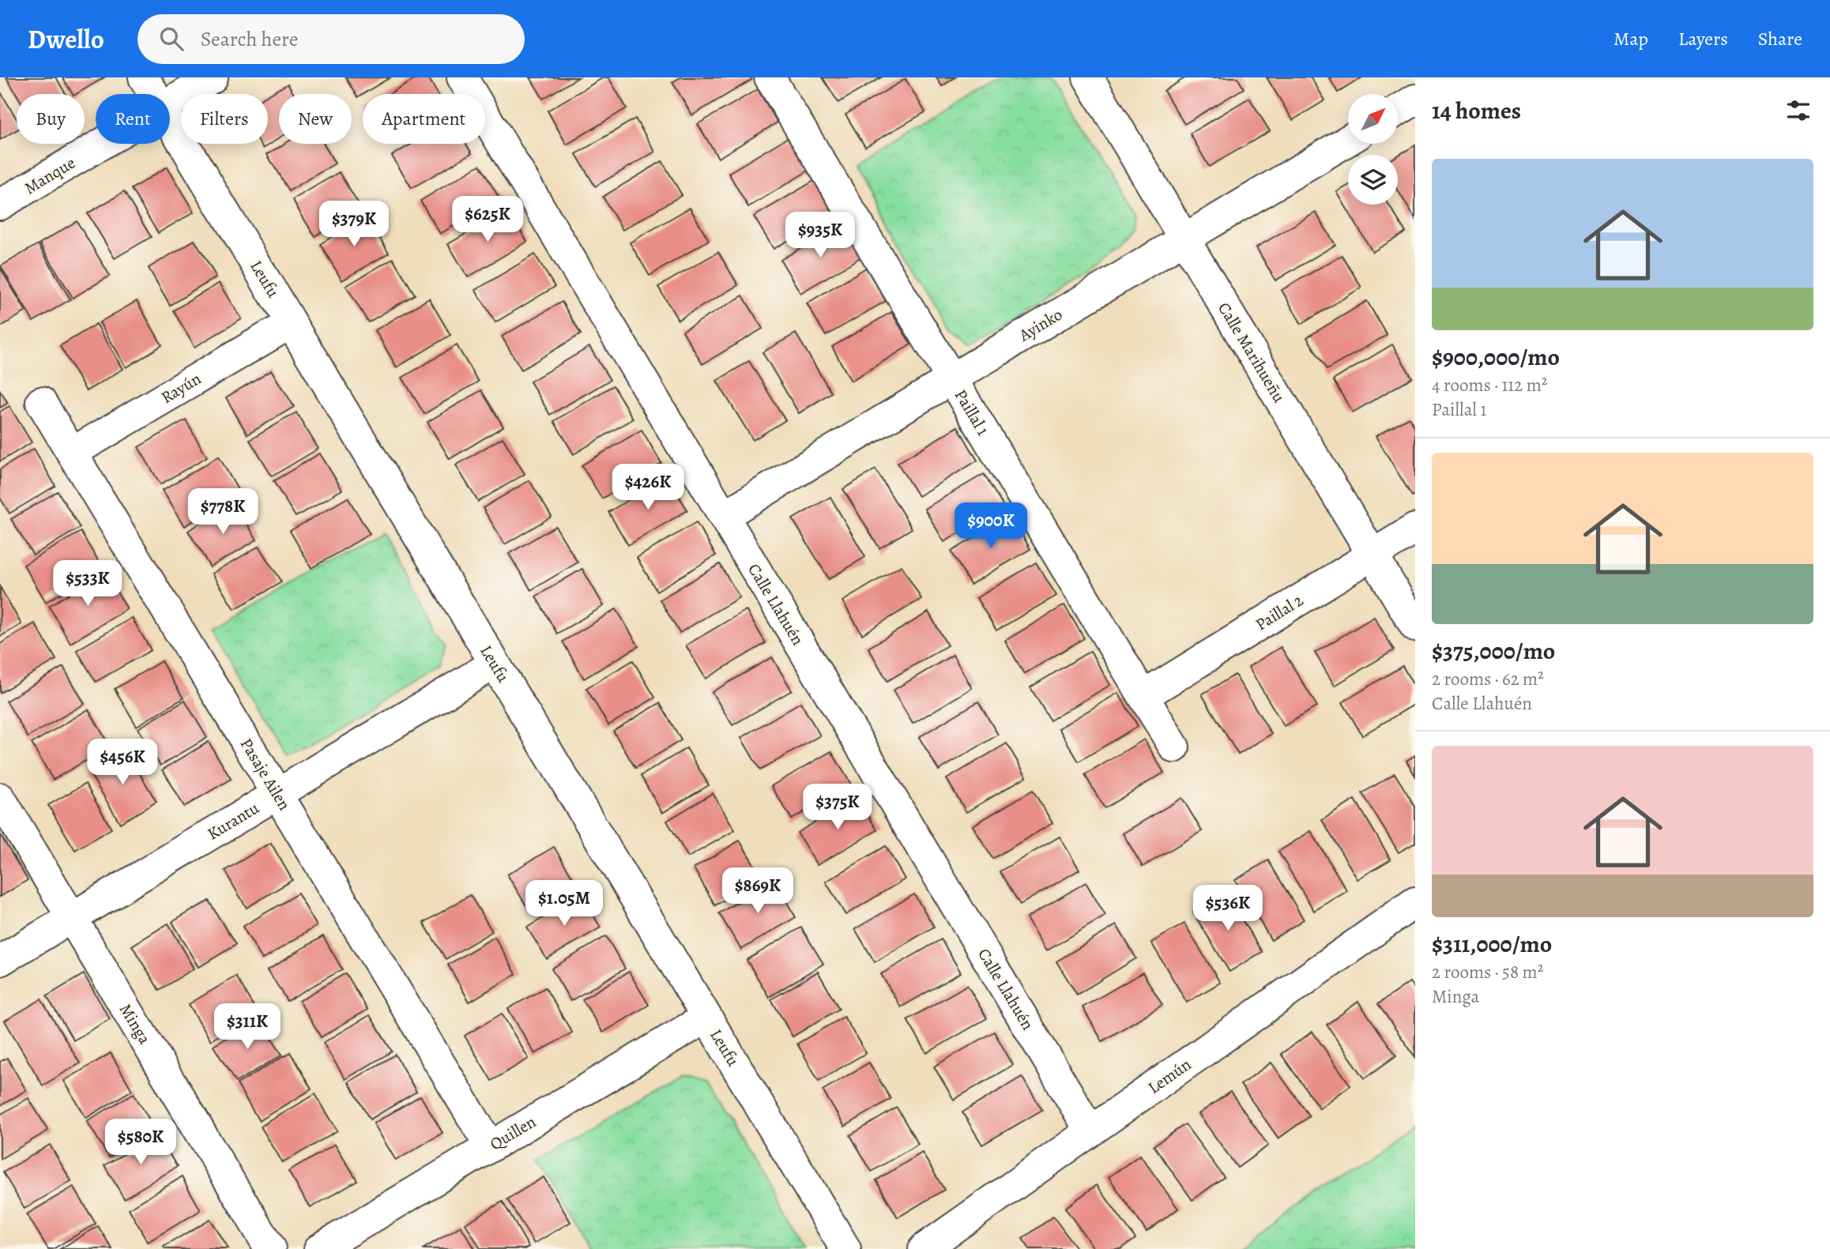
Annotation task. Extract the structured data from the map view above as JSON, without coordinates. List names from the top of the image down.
{
  "streets": {
    "street": [
      "Manque",
      "Leufu",
      "Ayinko",
      "Calle Marihueñu",
      "Rayún",
      "Paillal 1",
      "Calle Llahuén",
      "Paillal 2",
      "Pasaje Ailen",
      "Kurantu",
      "Minga",
      "Lemún",
      "Quillen"
    ]
  },
  "crossings": [
    ["Leufu", "Rayún"],
    ["Leufu", "Kurantu"],
    ["Leufu", "Quillen"],
    ["Ayinko", "Calle Marihueñu"],
    ["Ayinko", "Paillal 1"],
    ["Ayinko", "Calle Llahuén"],
    ["Calle Marihueñu", "Paillal 2"],
    ["Rayún", "Pasaje Ailen"],
    ["Paillal 1", "Paillal 2"],
    ["Calle Llahuén", "Lemún"],
    ["Pasaje Ailen", "Kurantu"],
    ["Pasaje Ailen", "Quillen"],
    ["Kurantu", "Minga"]
  ],
  "north": "top right",
  "page": {
    "header": "Dwello",
    "search": "Search here",
    "nav": ["Map", "Layers", "Share"],
    "heading": "14 homes",
    "chip": [
      "Buy",
      "Rent",
      "Filters",
      "New",
      "Apartment"
    ],
    "list": [
      {
        "name": "$900,000/mo",
        "note": "4 rooms · 112 m² · Paillal 1"
      },
      {
        "name": "$375,000/mo",
        "note": "2 rooms · 62 m² · Calle Llahuén"
      },
      {
        "name": "$311,000/mo",
        "note": "2 rooms · 58 m² · Minga"
      }
    ],
    "price": [
      "$625K",
      "$379K",
      "$935K",
      "$426K",
      "$778K",
      "$900K",
      "$533K",
      "$456K",
      "$375K",
      "$869K",
      "$1.05M",
      "$536K",
      "$311K",
      "$580K"
    ]
  }
}
